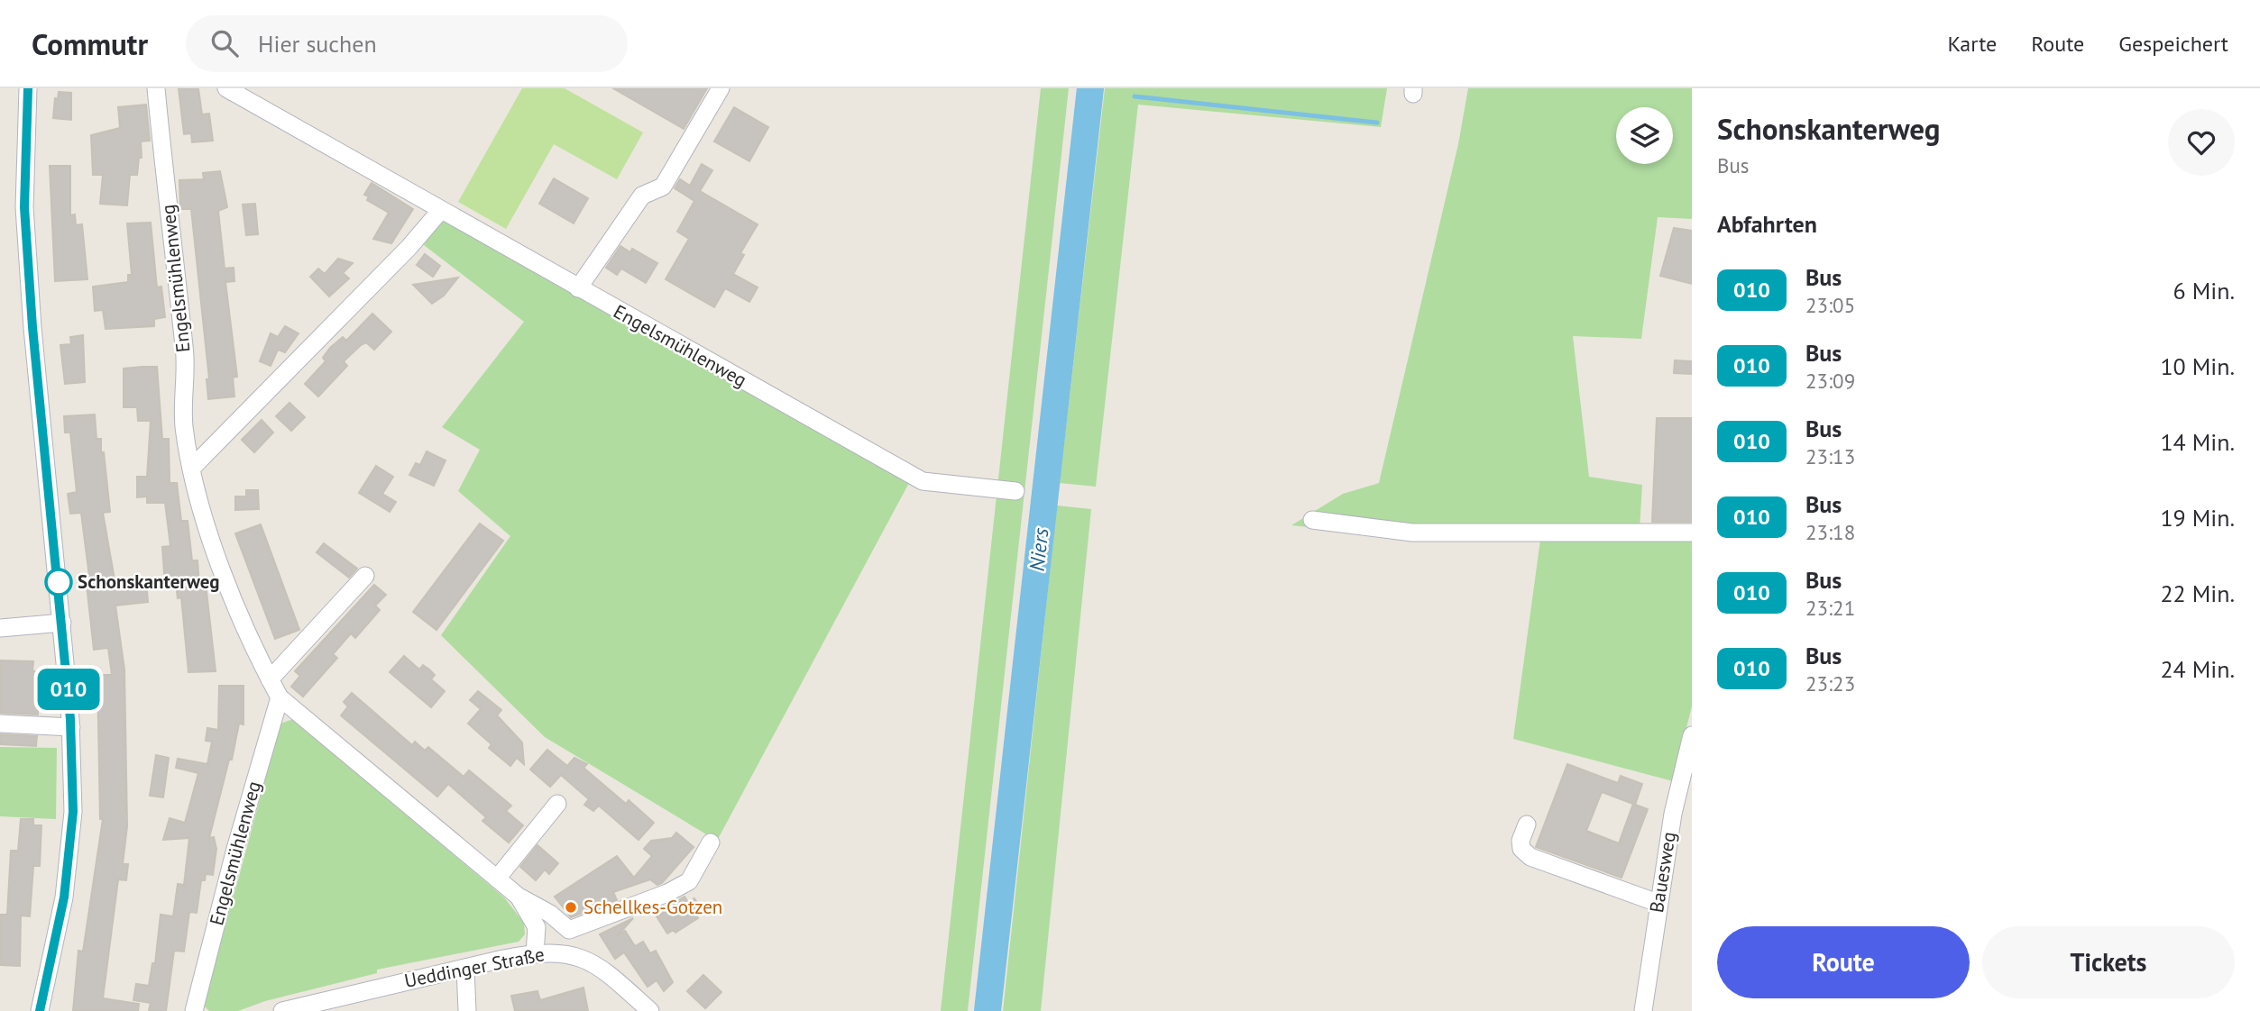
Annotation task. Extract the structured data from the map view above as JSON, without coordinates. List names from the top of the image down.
{
  "streets": {
    "street": ["Engelsmühlenweg", "Bauesweg", "Ueddinger Straße"]
  },
  "crossings": [
    ["Engelsmühlenweg", "Ueddinger Straße"]
  ],
  "water": ["Niers"],
  "places": ["Schonskanterweg", "Schellkes-Gotzen"],
  "lines": ["bus line 010"],
  "page": {
    "header": "Commutr",
    "search": "Hier suchen",
    "nav": ["Karte", "Route", "Gespeichert"],
    "on_map": "010",
    "heading": [
      ["Schonskanterweg", "Bus"],
      "Abfahrten"
    ],
    "list": [
      {
        "mark": "010",
        "name": "Bus",
        "note": "23:05",
        "value": "6 Min."
      },
      {
        "mark": "010",
        "name": "Bus",
        "note": "23:09",
        "value": "10 Min."
      },
      {
        "mark": "010",
        "name": "Bus",
        "note": "23:13",
        "value": "14 Min."
      },
      {
        "mark": "010",
        "name": "Bus",
        "note": "23:18",
        "value": "19 Min."
      },
      {
        "mark": "010",
        "name": "Bus",
        "note": "23:21",
        "value": "22 Min."
      },
      {
        "mark": "010",
        "name": "Bus",
        "note": "23:23",
        "value": "24 Min."
      }
    ],
    "buttons": ["Route", "Tickets"]
  }
}
